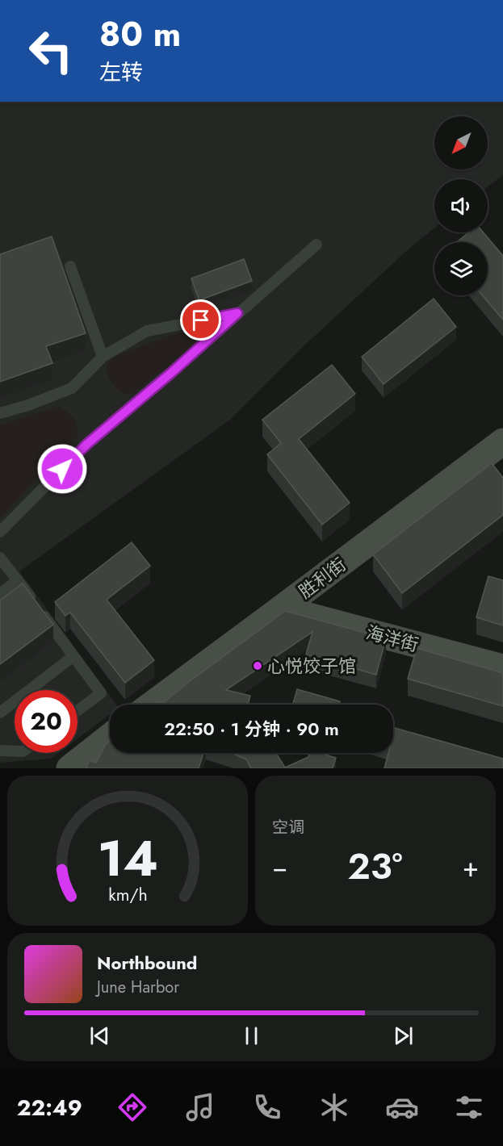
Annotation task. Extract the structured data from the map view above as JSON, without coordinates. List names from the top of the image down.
{
  "streets": {
    "street": ["胜利街", "海洋街"]
  },
  "crossings": [
    ["胜利街", "海洋街"]
  ],
  "places": ["心悦饺子馆"],
  "north": "bottom left",
  "page": {
    "turn": ["80 m", "左转"],
    "limit": "20",
    "trip": "22:50 · 1 分钟 · 90 m",
    "tile": "空调",
    "heat": ["−", "23°", "+"],
    "song": ["Northbound", "June Harbor"],
    "tabs": "22:49",
    "gauge": ["14", "km/h"]
  }
}
